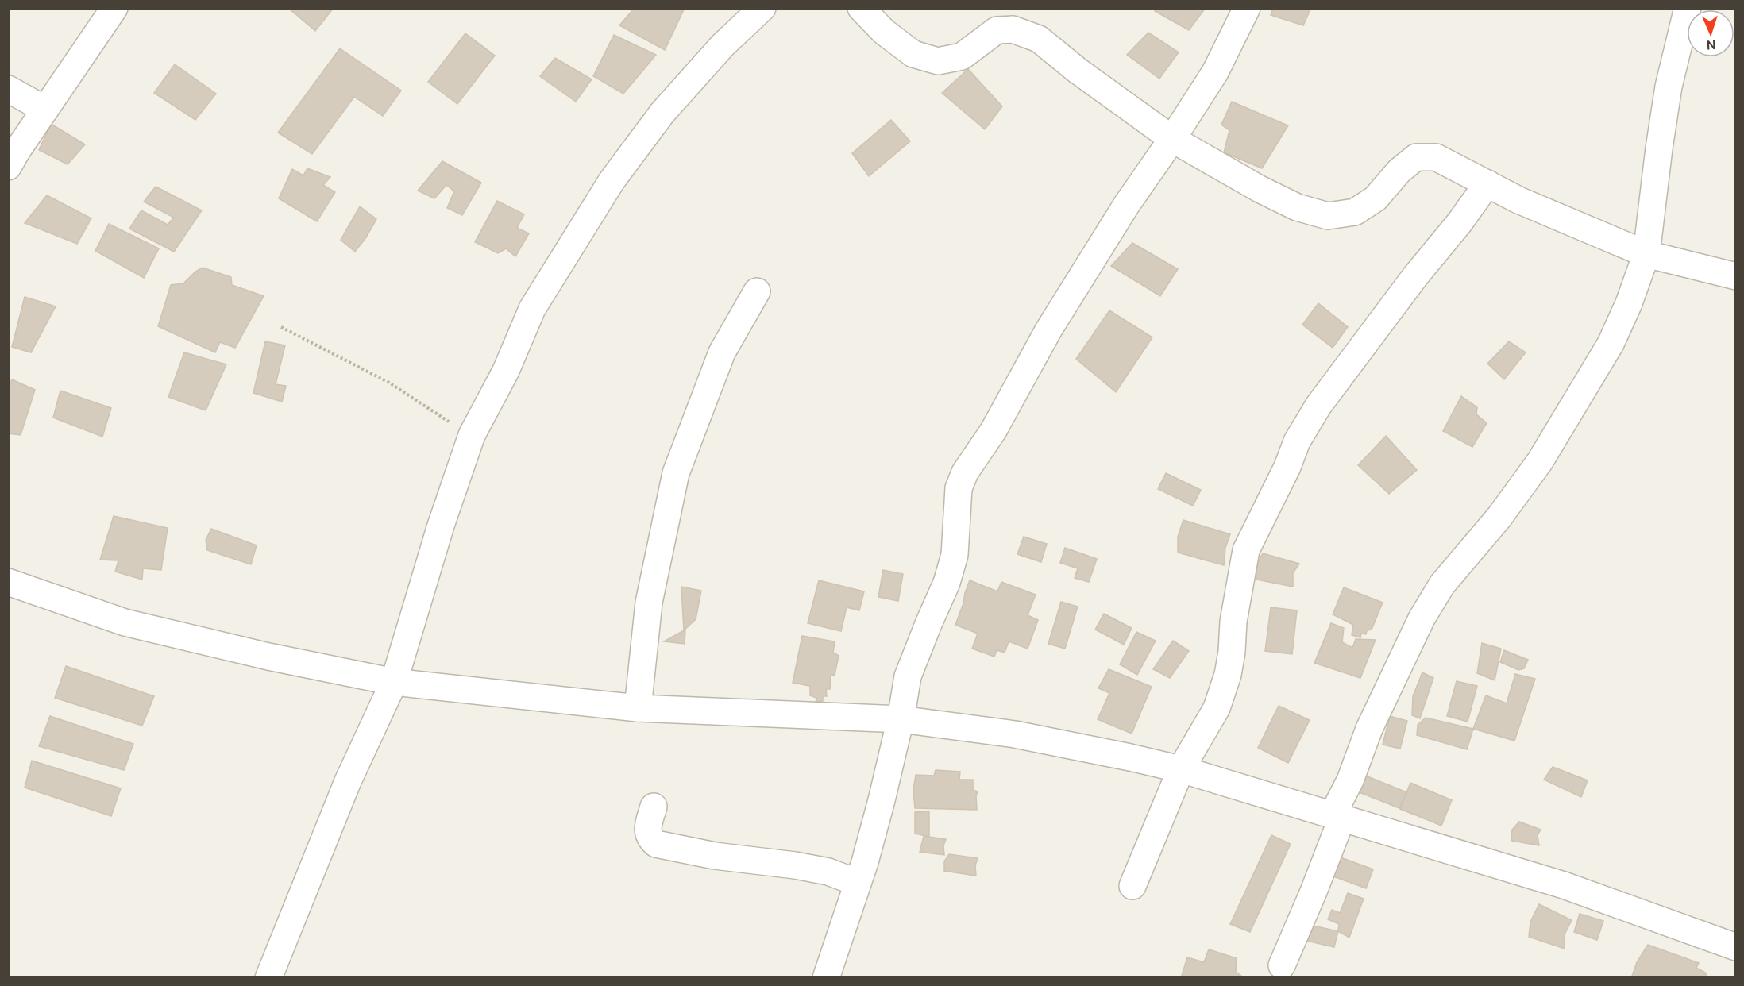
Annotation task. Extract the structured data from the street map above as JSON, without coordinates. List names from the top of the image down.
{
  "north": "bottom"
}
